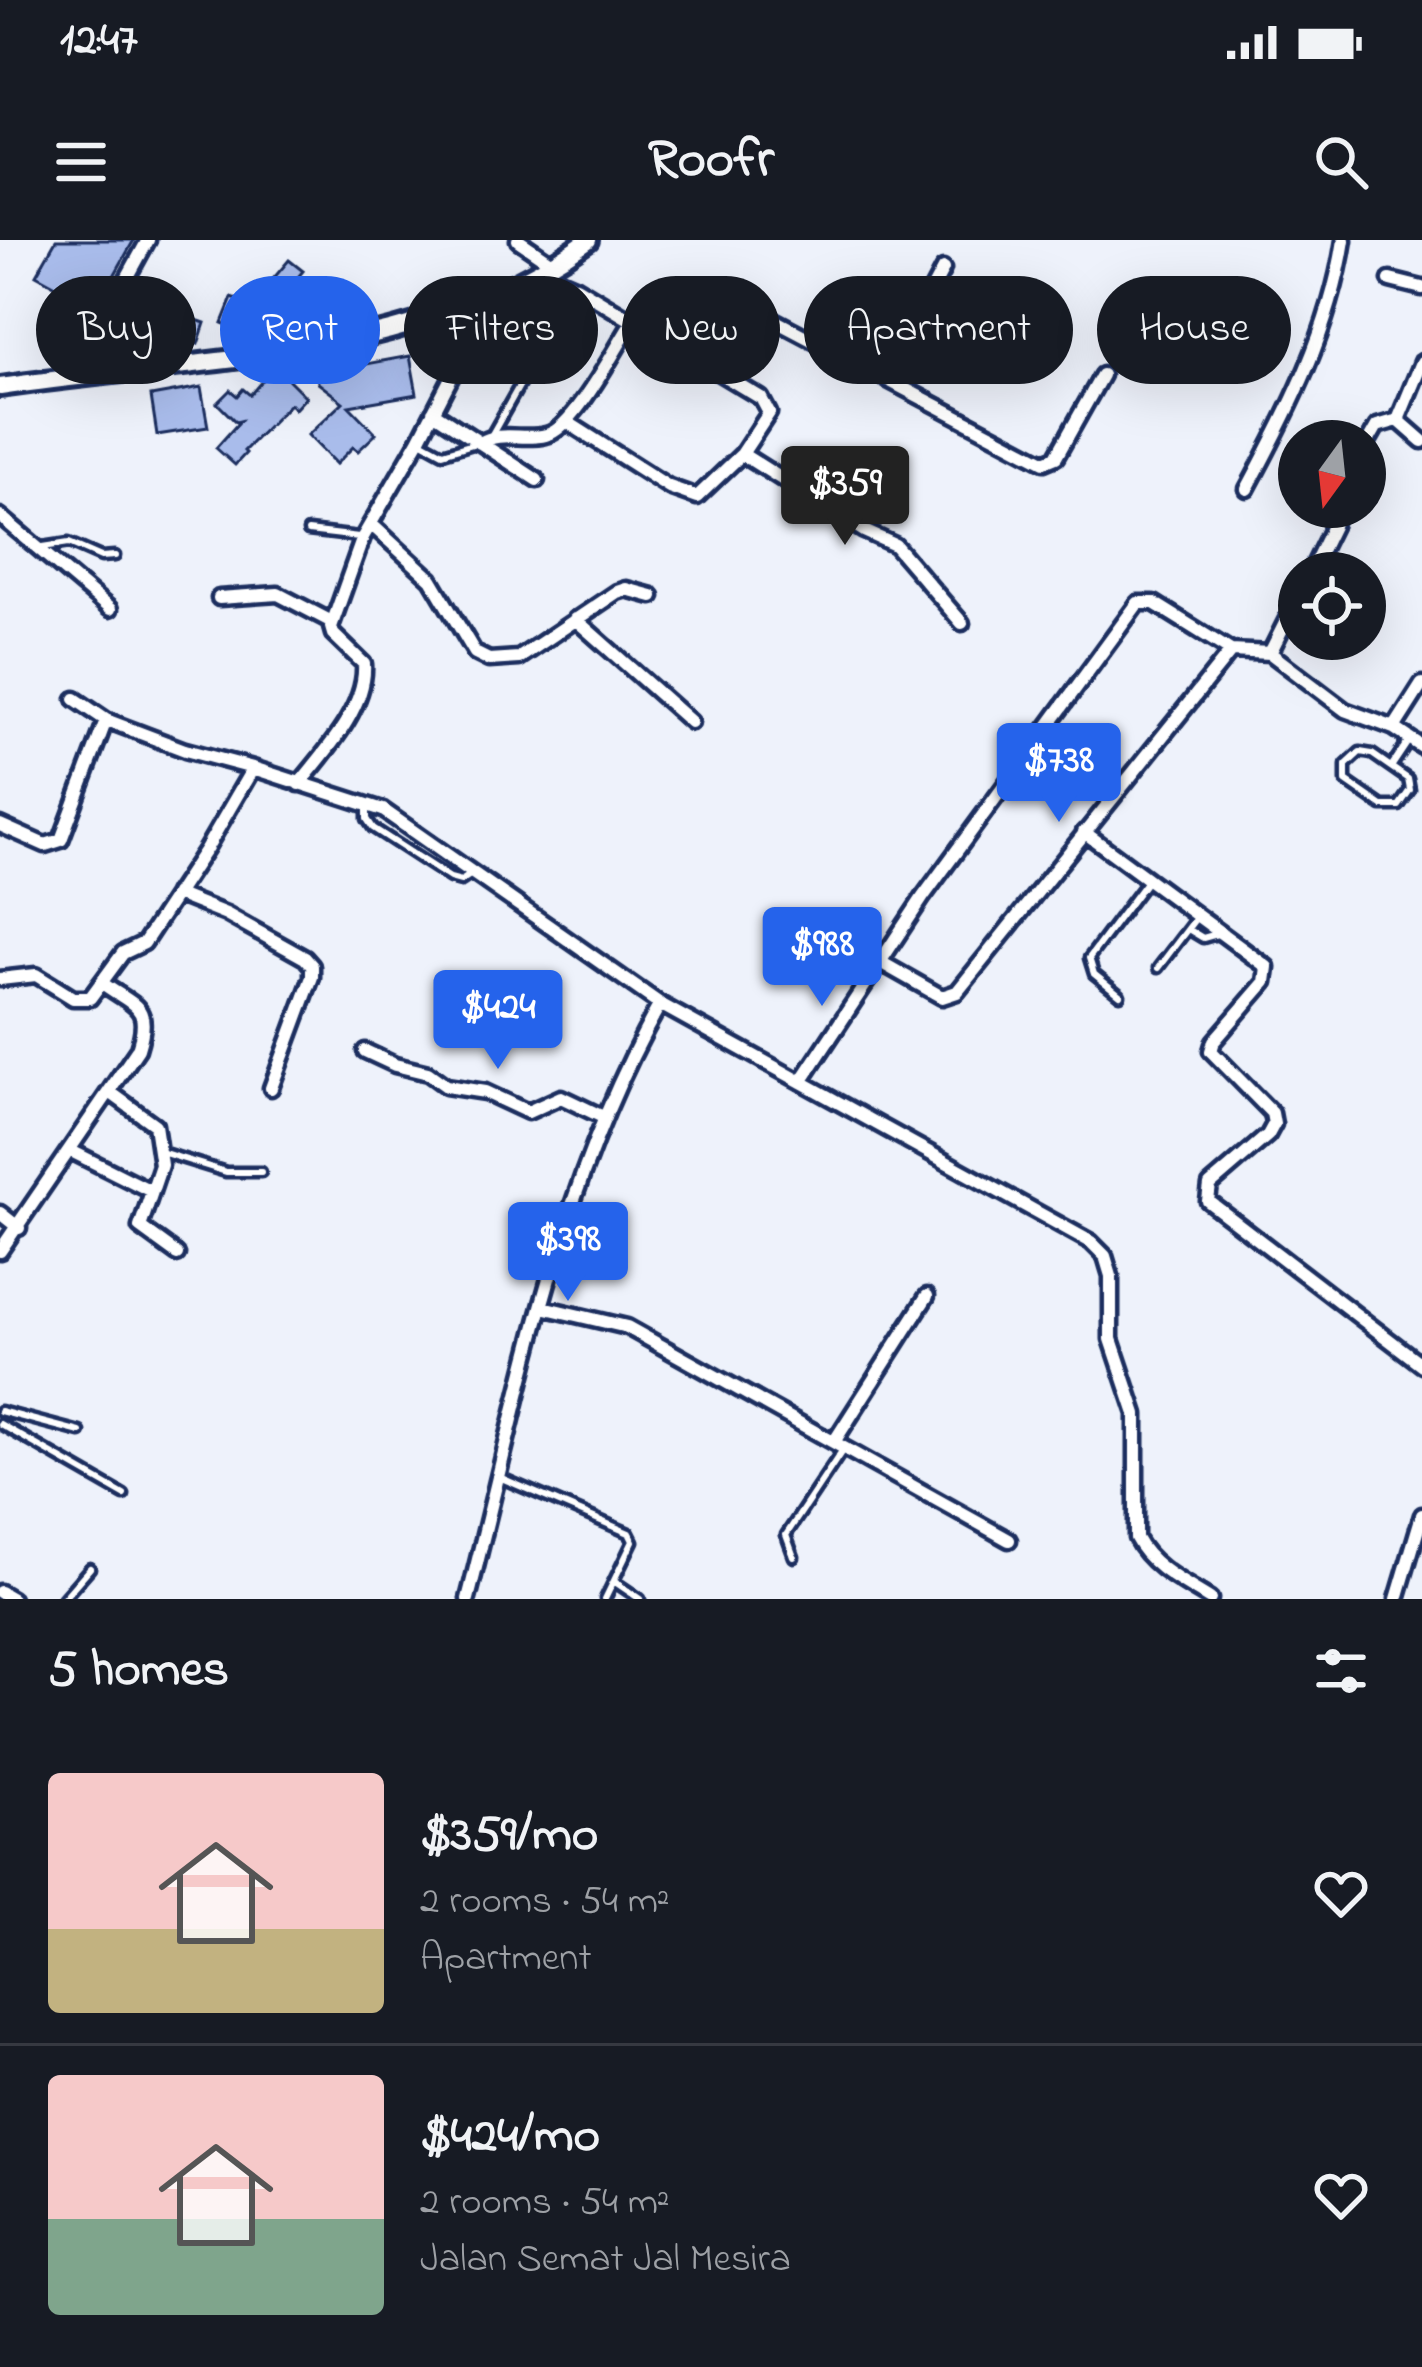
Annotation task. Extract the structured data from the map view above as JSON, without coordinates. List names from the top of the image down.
{
  "north": "bottom",
  "page": {
    "status": "12:47",
    "header": "Roofr",
    "chip": [
      "Buy",
      "Rent",
      "Filters",
      "New",
      "Apartment",
      "House"
    ],
    "price": [
      "$359",
      "$738",
      "$988",
      "$424",
      "$398"
    ],
    "heading": "5 homes",
    "list": [
      {
        "name": "$359/mo",
        "note": "2 rooms · 54 m² · Apartment"
      },
      {
        "name": "$424/mo",
        "note": "2 rooms · 54 m² · Jalan Semat Jal Mesira"
      }
    ]
  }
}
